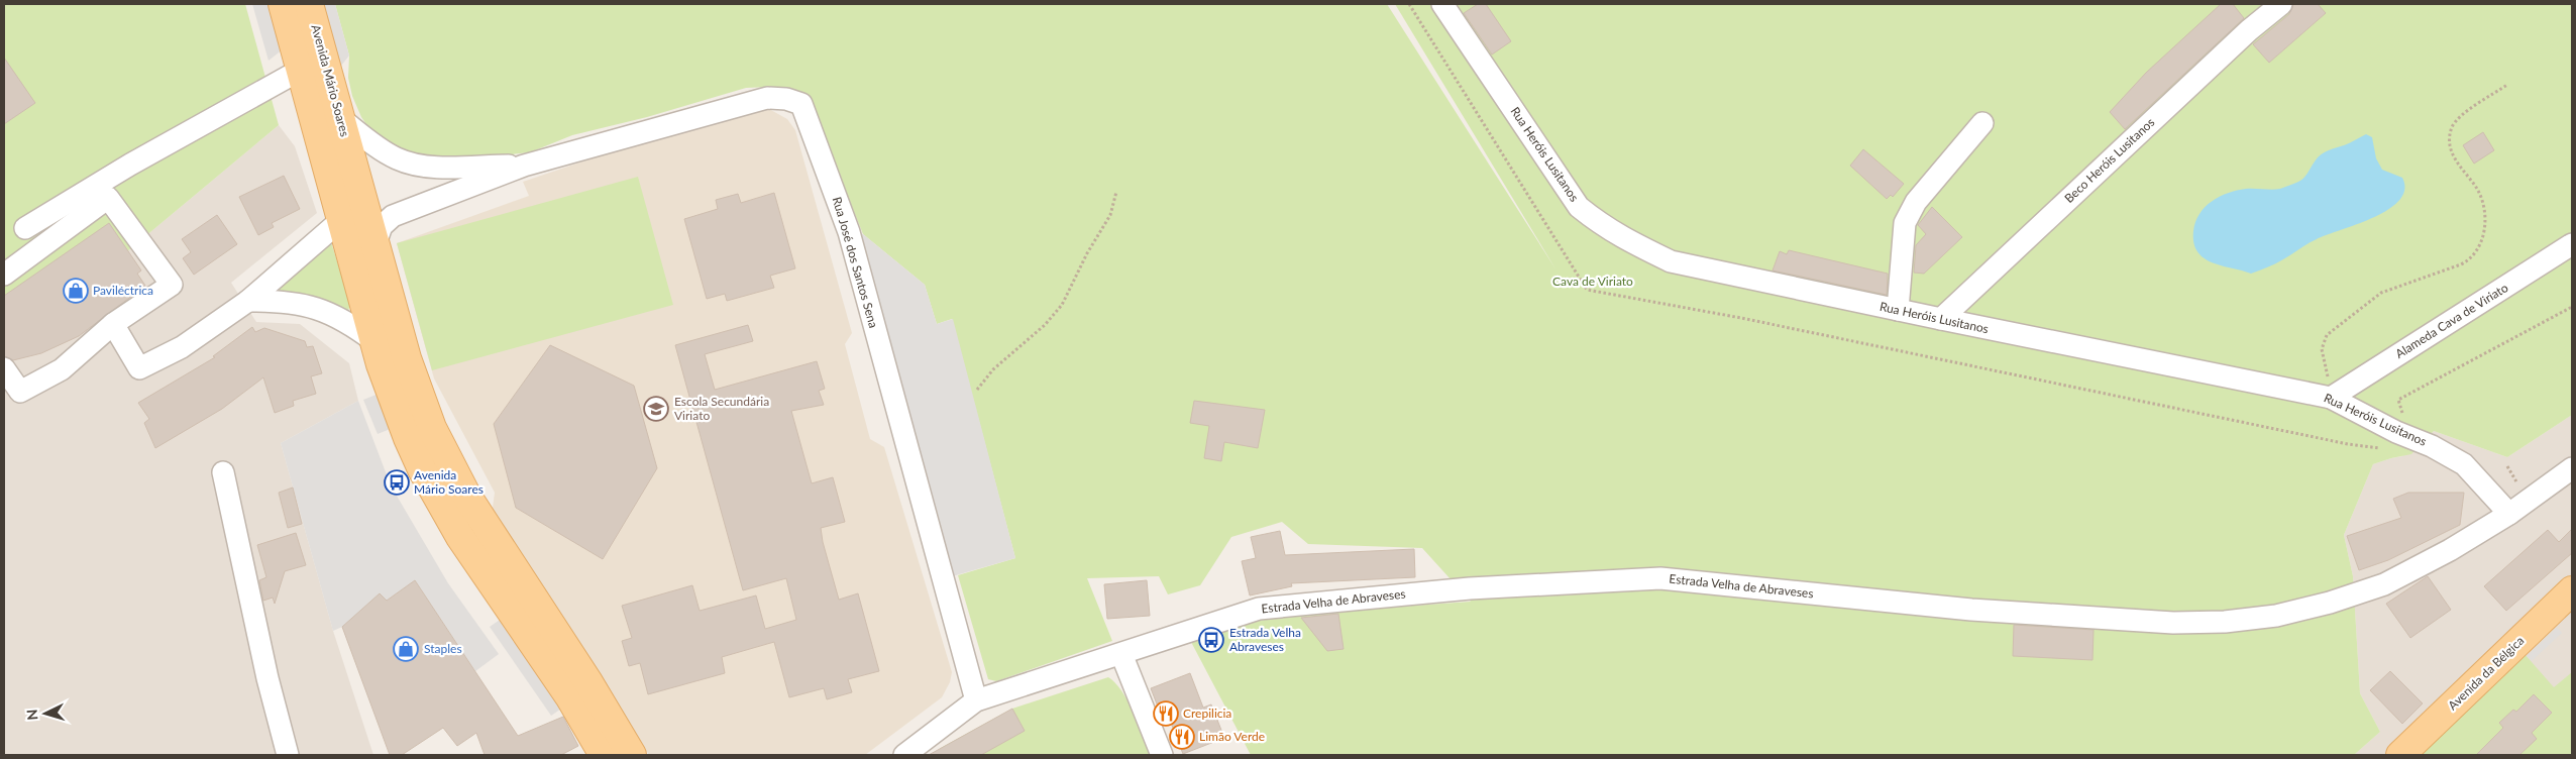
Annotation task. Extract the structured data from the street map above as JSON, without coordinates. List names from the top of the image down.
{
  "streets": {
    "main road": ["Avenida Mário Soares", "Avenida da Bélgica"],
    "street": [
      "Rua Heróis Lusitanos",
      "Beco Heróis Lusitanos",
      "Rua José dos Santos Sena",
      "Alameda Cava de Viriato",
      "Estrada Velha de Abraveses"
    ]
  },
  "crossings": [
    ["Avenida Mário Soares", "Rua José dos Santos Sena"],
    ["Rua Heróis Lusitanos", "Beco Heróis Lusitanos"],
    ["Rua Heróis Lusitanos", "Alameda Cava de Viriato"],
    ["Rua Heróis Lusitanos", "Estrada Velha de Abraveses"],
    ["Rua José dos Santos Sena", "Estrada Velha de Abraveses"]
  ],
  "parks": ["Cava de Viriato"],
  "places": {
    "shop": ["Paviléctrica", "Staples"],
    "school or university": ["Escola Secundária Viriato"],
    "bus stop": ["Avenida Mário Soares", "Estrada Velha Abraveses"],
    "restaurant": ["Crepilicia", "Limão Verde"]
  },
  "north": "left"
}
